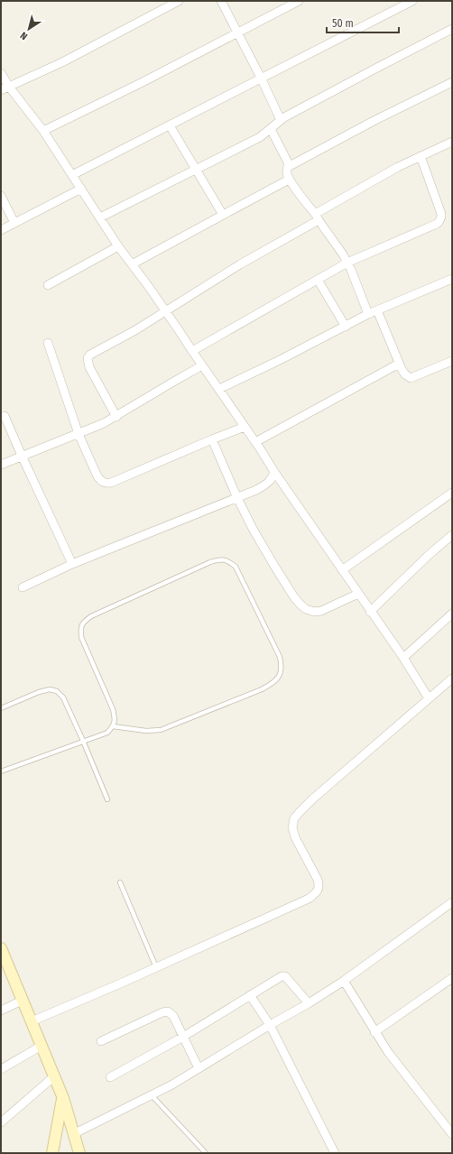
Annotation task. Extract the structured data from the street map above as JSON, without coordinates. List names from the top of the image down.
{
  "scale_bar": "50 m",
  "north": "bottom left"
}
